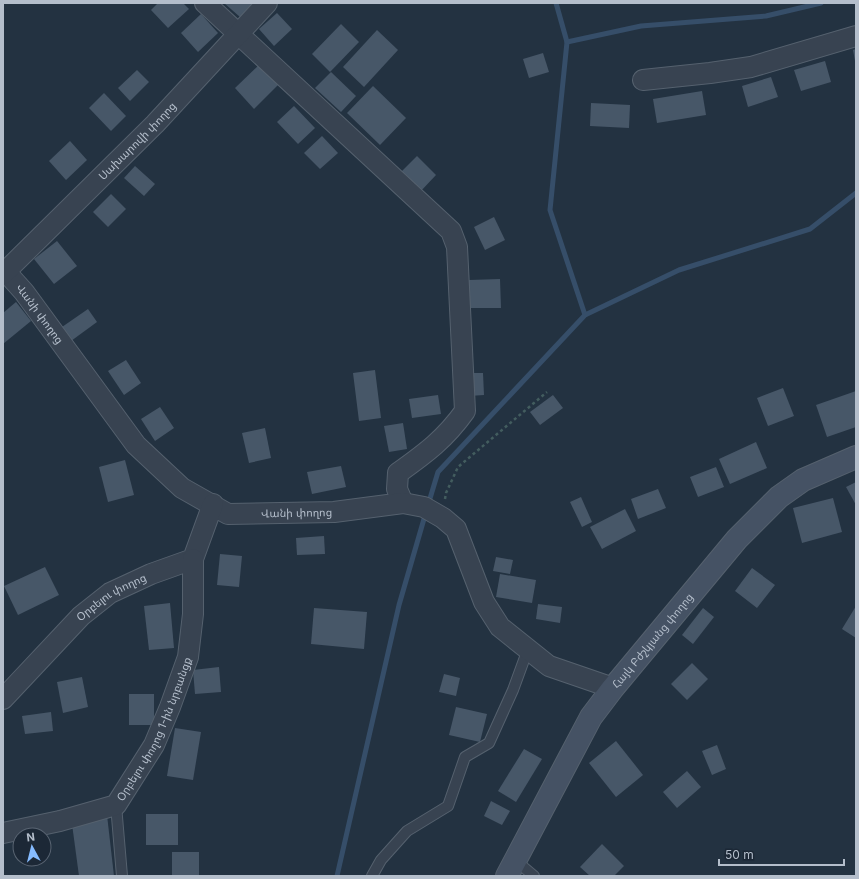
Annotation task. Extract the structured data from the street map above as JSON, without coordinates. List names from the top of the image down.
{
  "streets": {
    "main road": ["Հայկ Բժշկյանց փողոց"],
    "street": [
      "Սախարովի փողոց",
      "Վանի փողոց",
      "Օրբելու փողոց",
      "Օրբելու փողոց 1-ին նրբանցք"
    ]
  },
  "crossings": [
    ["Սախարովի փողոց", "Վանի փողոց"],
    ["Վանի փողոց", "Հայկ Բժշկյանց փողոց"],
    ["Օրբելու փողոց", "Օրբելու փողոց 1-ին նրբանցք"]
  ],
  "scale_bar": "50 m",
  "north": "top"
}
